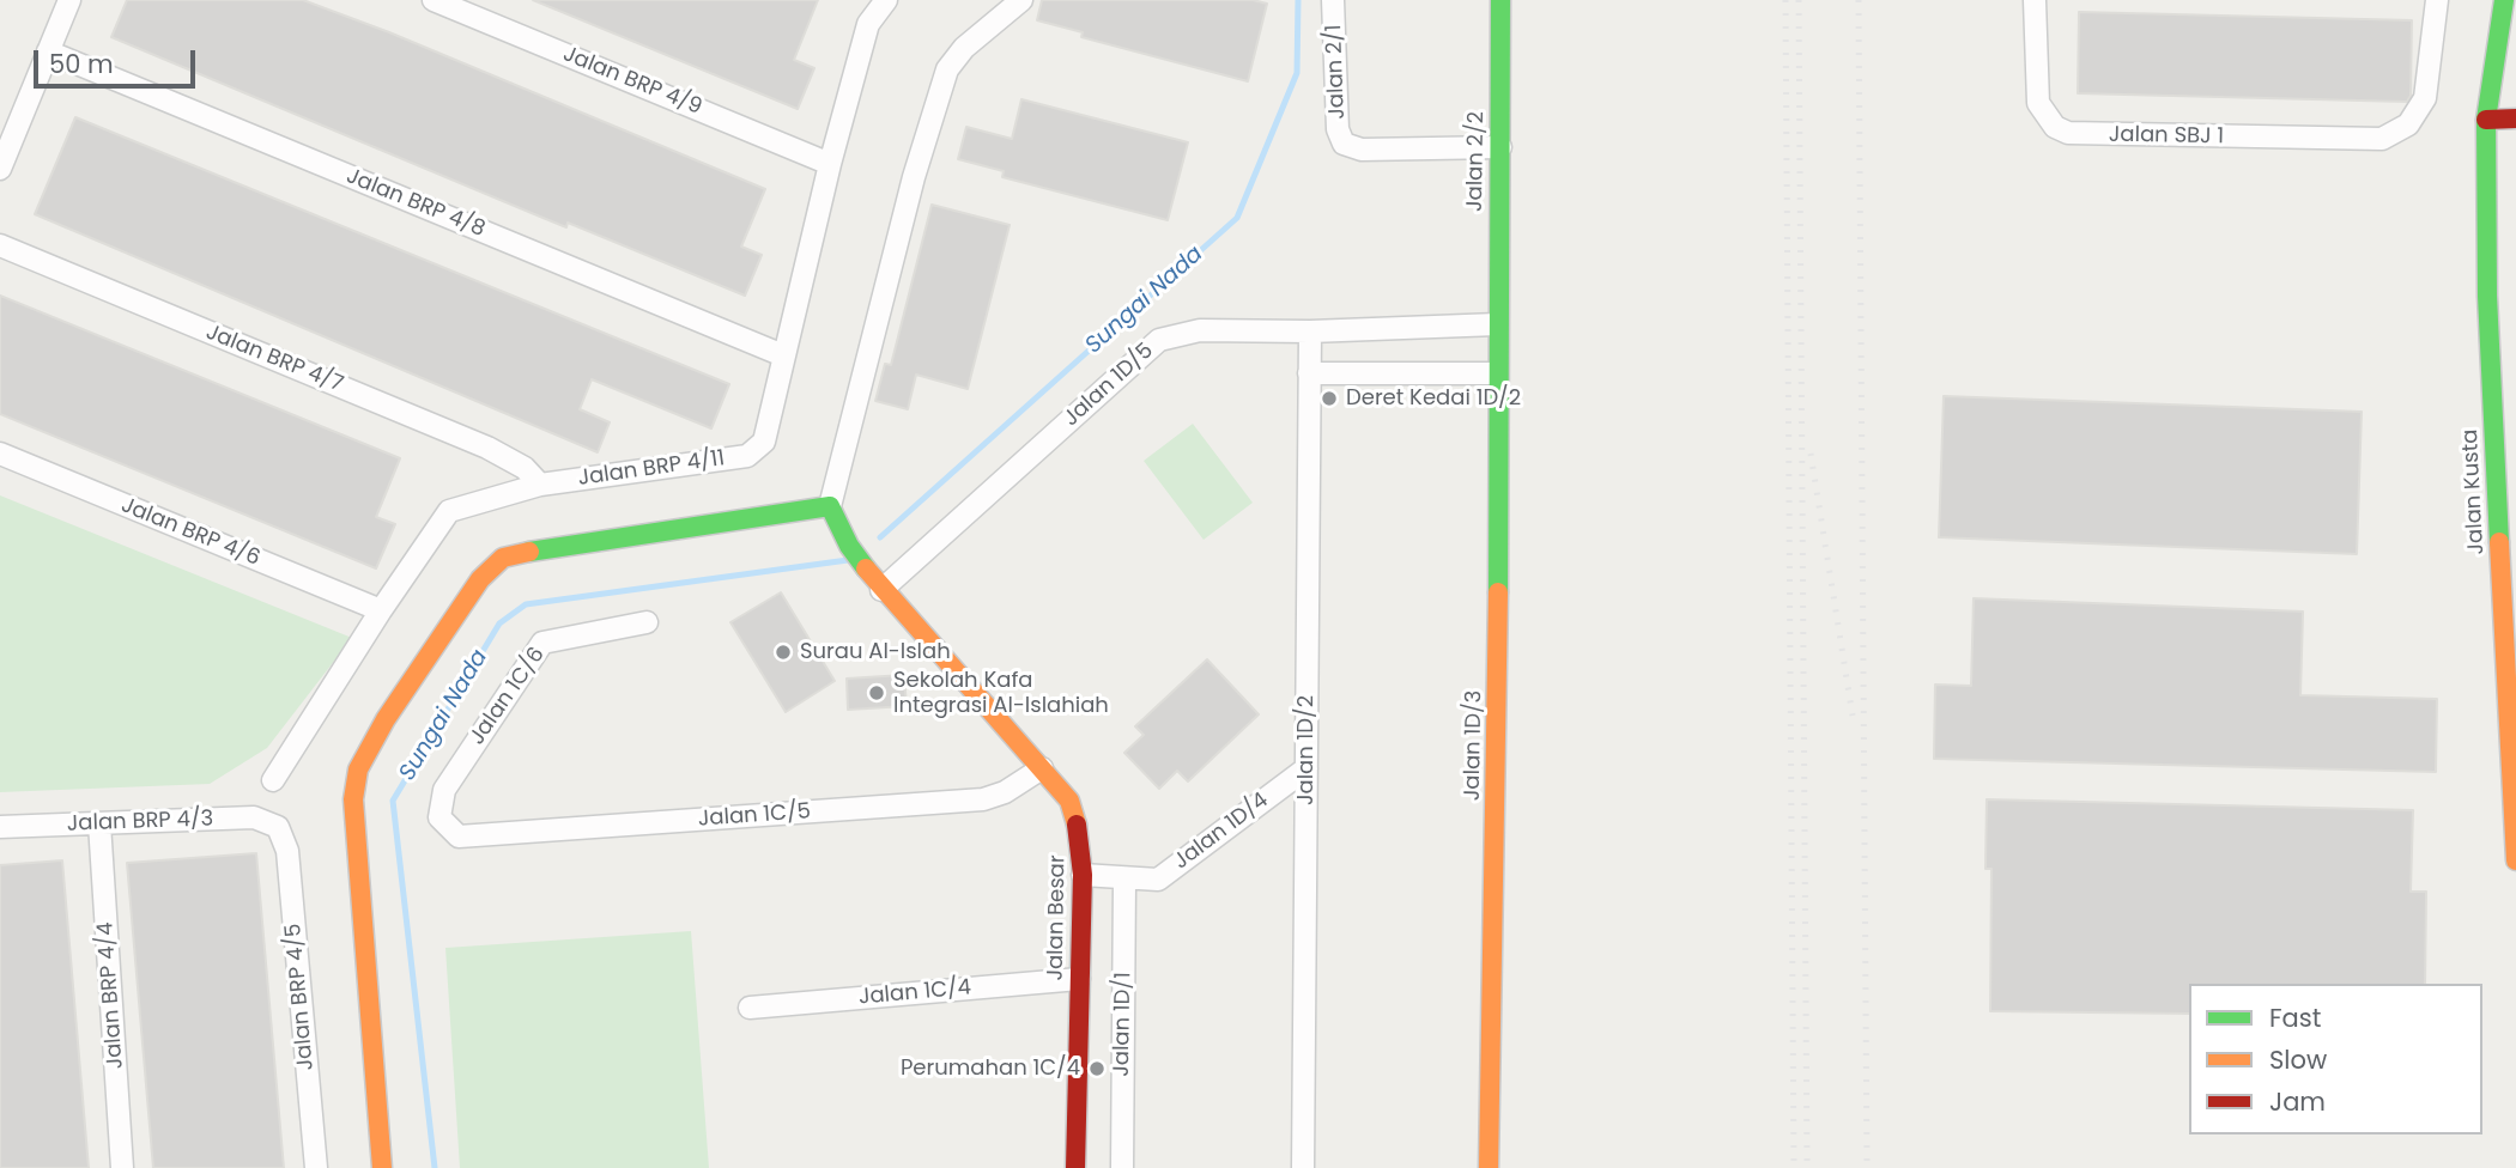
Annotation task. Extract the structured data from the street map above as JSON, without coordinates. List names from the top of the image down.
{
  "streets": {
    "street": [
      "Jalan 2/1",
      "Jalan BRP 4/9",
      "Jalan SBJ 1",
      "Jalan 2/2",
      "Jalan BRP 4/8",
      "Jalan BRP 4/7",
      "Jalan 1D/5",
      "Jalan BRP 4/11",
      "Jalan Kusta",
      "Jalan BRP 4/6",
      "Jalan 1C/6",
      "Jalan 1D/3",
      "Jalan 1D/2",
      "Jalan 1C/5",
      "Jalan BRP 4/3",
      "Jalan 1D/4",
      "Jalan Besar",
      "Jalan 1C/4",
      "Jalan BRP 4/4",
      "Jalan BRP 4/5",
      "Jalan 1D/1"
    ]
  },
  "crossings": [
    ["Jalan 2/1", "Jalan 2/2"],
    ["Jalan BRP 4/9", "Jalan BRP 4/11"],
    ["Jalan 2/2", "Jalan 1D/5"],
    ["Jalan 2/2", "Jalan 1D/3"],
    ["Jalan BRP 4/8", "Jalan BRP 4/11"],
    ["Jalan BRP 4/7", "Jalan BRP 4/11"],
    ["Jalan 1D/5", "Jalan 1D/3"],
    ["Jalan 1D/5", "Jalan 1D/2"],
    ["Jalan 1D/5", "Jalan Besar"],
    ["Jalan BRP 4/11", "Jalan BRP 4/6"],
    ["Jalan 1C/6", "Jalan 1C/5"],
    ["Jalan 1D/2", "Jalan 1D/4"],
    ["Jalan 1C/5", "Jalan Besar"],
    ["Jalan BRP 4/3", "Jalan BRP 4/4"],
    ["Jalan BRP 4/3", "Jalan BRP 4/5"],
    ["Jalan 1D/4", "Jalan Besar"],
    ["Jalan 1D/4", "Jalan 1D/1"],
    ["Jalan Besar", "Jalan 1C/4"]
  ],
  "water": ["Sungai Nada"],
  "places": [
    "Deret Kedai 1D/2",
    "Surau Al-Islah",
    "Sekolah Kafa Integrasi Al-Islahiah",
    "Perumahan 1C/4"
  ],
  "legend": ["Fast", "Slow", "Jam"],
  "scale_bar": "50 m"
}
